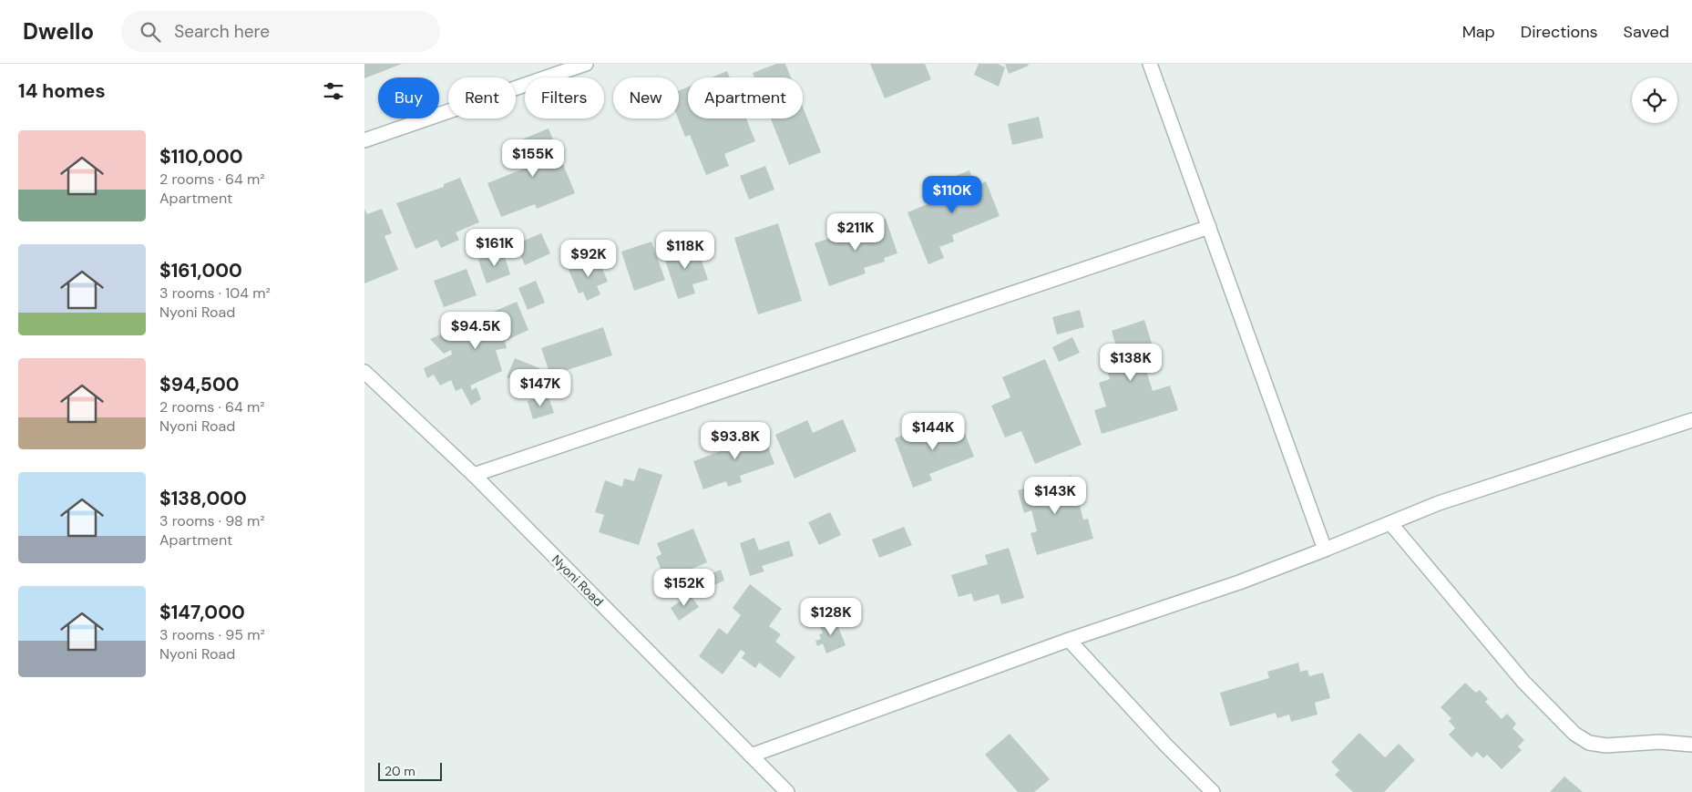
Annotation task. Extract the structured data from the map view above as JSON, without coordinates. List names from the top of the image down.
{
  "streets": {
    "street": ["Nyoni Road"]
  },
  "scale_bar": "20 m",
  "page": {
    "header": "Dwello",
    "search": "Search here",
    "nav": ["Map", "Directions", "Saved"],
    "heading": "14 homes",
    "chip": [
      "Buy",
      "Rent",
      "Filters",
      "New",
      "Apartment"
    ],
    "list": [
      {
        "name": "$110,000",
        "note": "2 rooms · 64 m² · Apartment"
      },
      {
        "name": "$161,000",
        "note": "3 rooms · 104 m² · Nyoni Road"
      },
      {
        "name": "$94,500",
        "note": "2 rooms · 64 m² · Nyoni Road"
      },
      {
        "name": "$138,000",
        "note": "3 rooms · 98 m² · Apartment"
      },
      {
        "name": "$147,000",
        "note": "3 rooms · 95 m² · Nyoni Road"
      }
    ],
    "price": [
      "$155K",
      "$110K",
      "$211K",
      "$161K",
      "$118K",
      "$92K",
      "$94.5K",
      "$138K",
      "$147K",
      "$144K",
      "$93.8K",
      "$143K",
      "$152K",
      "$128K"
    ],
    "scale": "20 m"
  }
}
